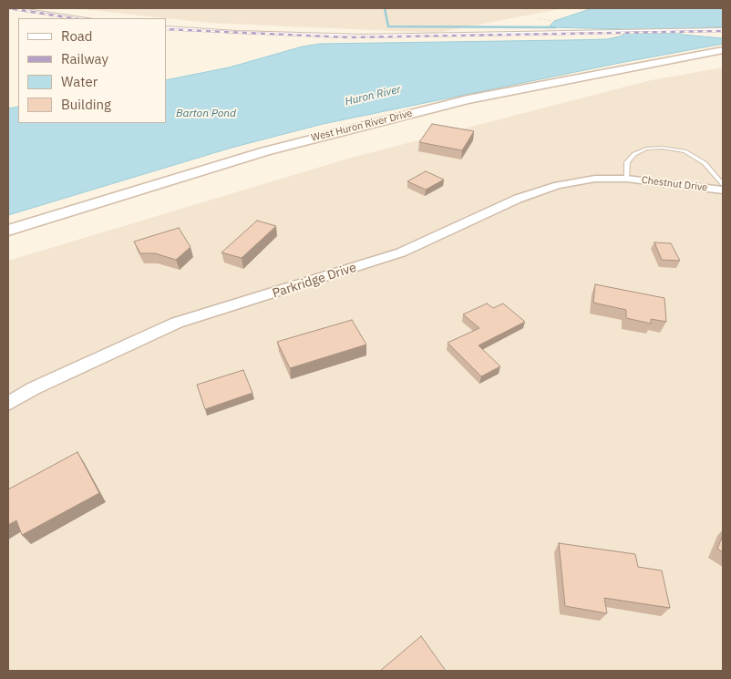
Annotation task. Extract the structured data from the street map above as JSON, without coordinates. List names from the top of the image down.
{
  "streets": {
    "street": ["West Huron River Drive", "Chestnut Drive", "Parkridge Drive"]
  },
  "crossings": [
    ["Chestnut Drive", "Parkridge Drive"]
  ],
  "water": ["Huron River", "Barton Pond"],
  "legend": [
    "Road",
    "Railway",
    "Water",
    "Building"
  ]
}
